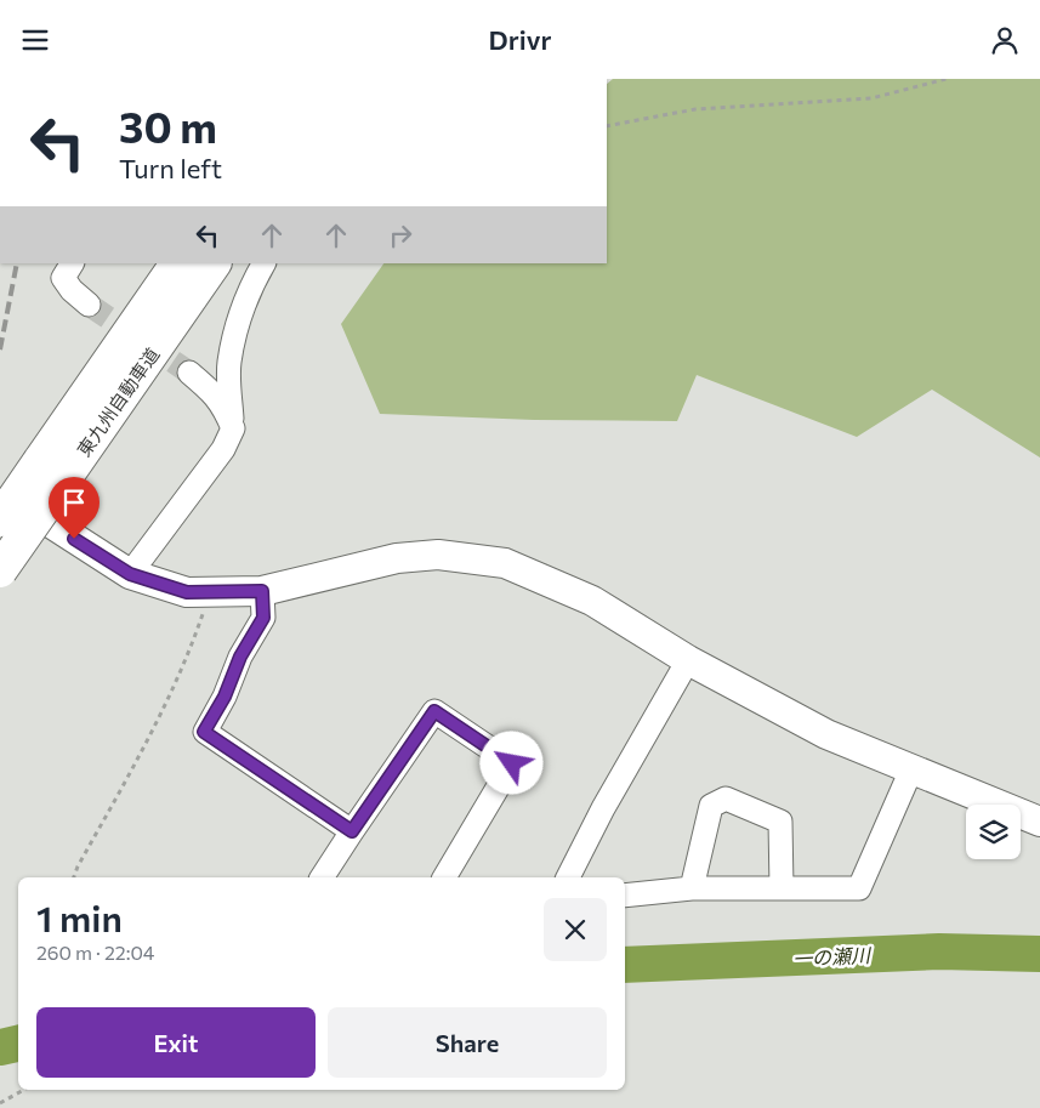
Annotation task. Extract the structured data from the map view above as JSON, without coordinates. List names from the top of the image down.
{
  "streets": {
    "highway": ["東九州自動車道"]
  },
  "water": ["一の瀬川"],
  "page": {
    "header": "Drivr",
    "turn": ["30 m", "Turn left"],
    "heading": ["1 min", "260 m · 22:04"],
    "buttons": ["Exit", "Share"]
  }
}
